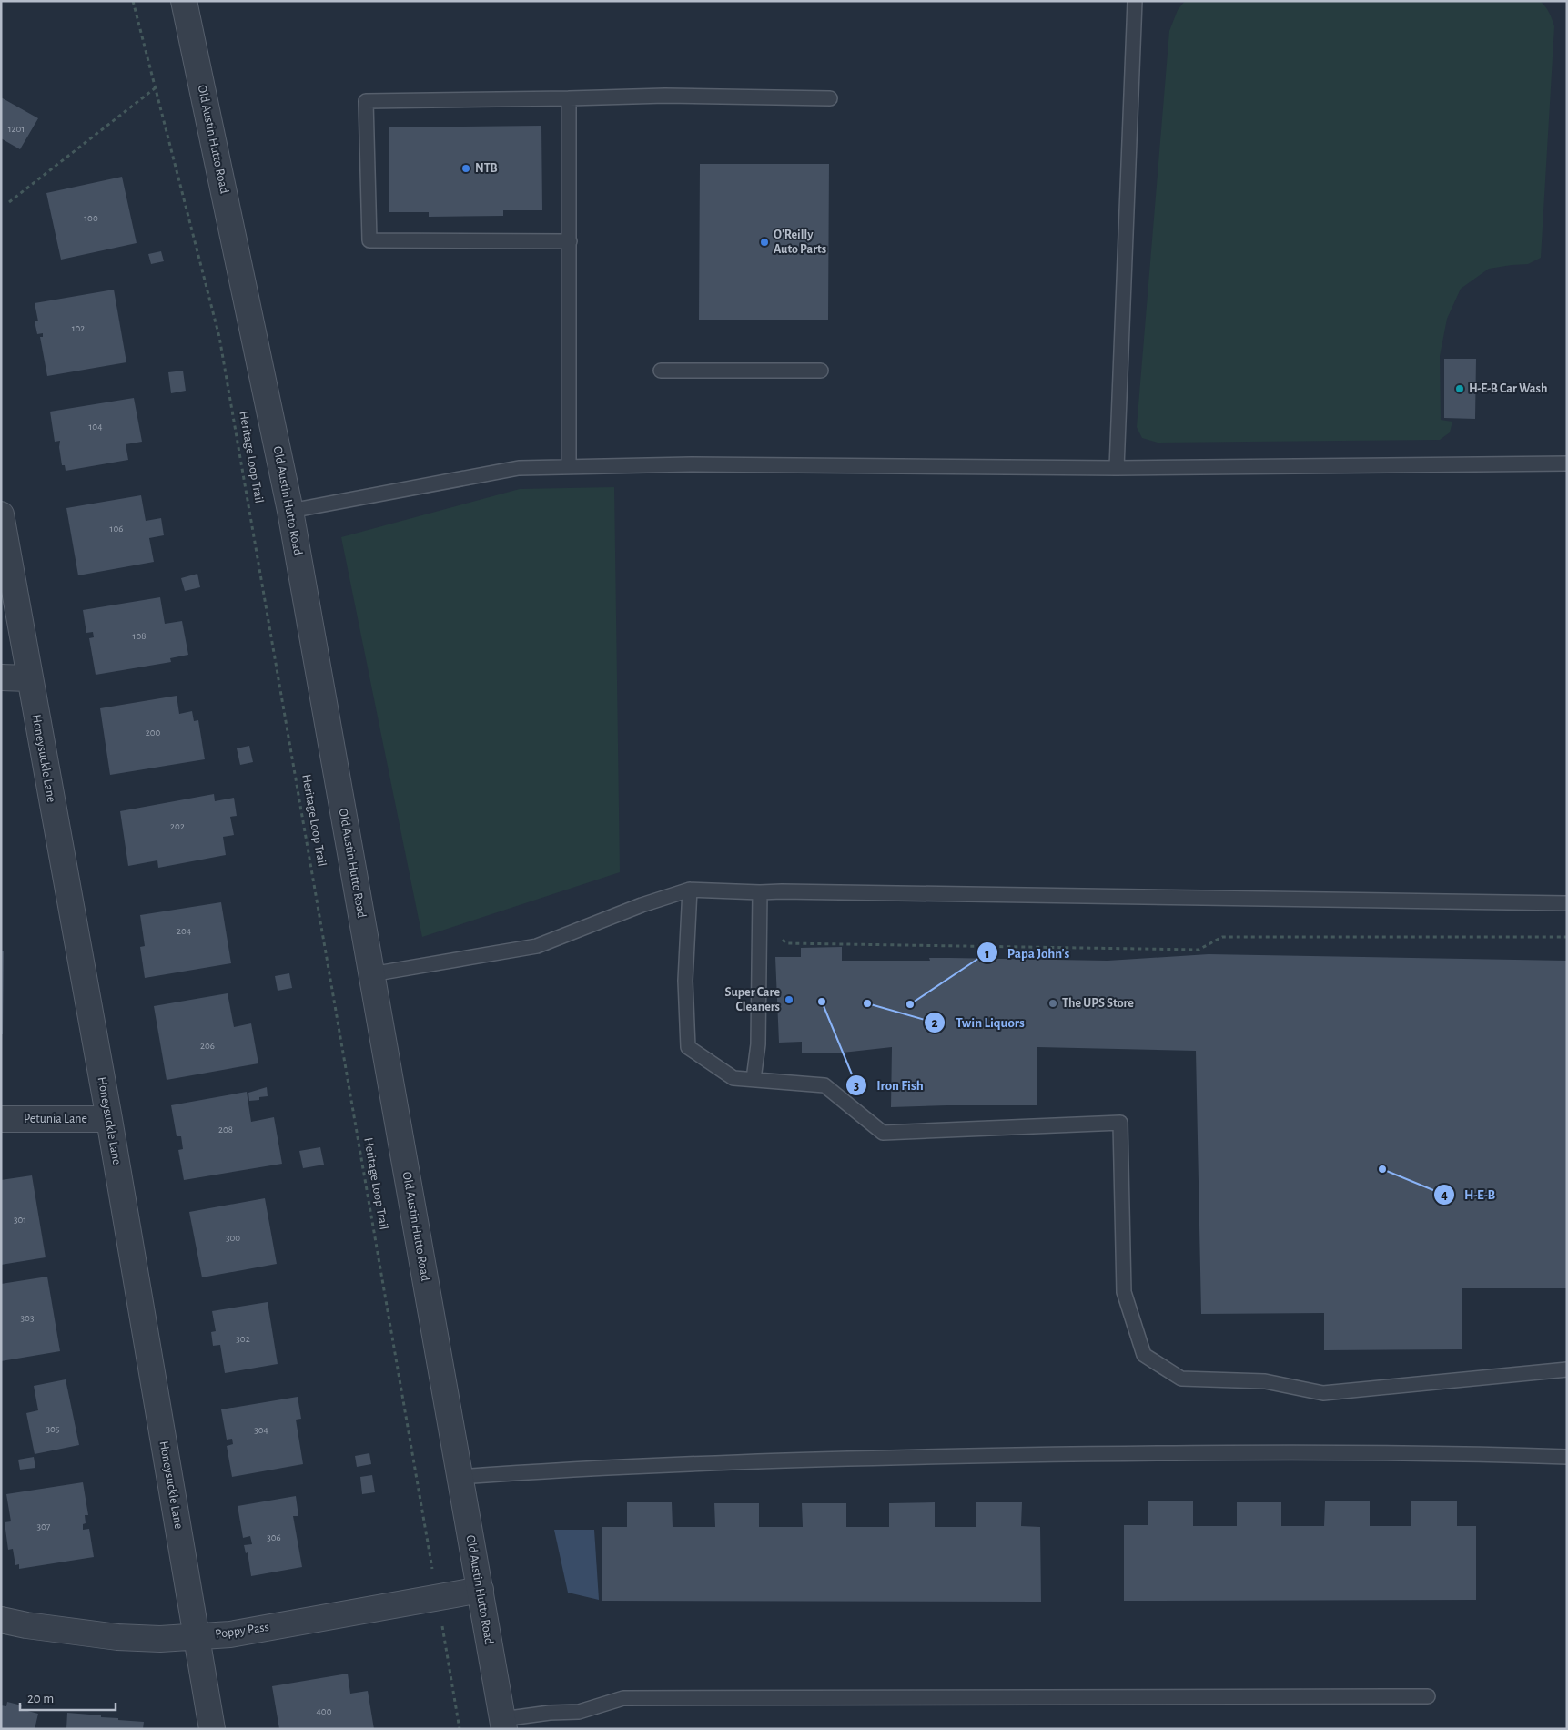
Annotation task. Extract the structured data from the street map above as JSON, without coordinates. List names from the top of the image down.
{
  "streets": {
    "street": [
      "Old Austin Hutto Road",
      "Honeysuckle Lane",
      "Petunia Lane",
      "Poppy Pass"
    ],
    "path": ["Heritage Loop Trail"]
  },
  "crossings": [
    ["Old Austin Hutto Road", "Poppy Pass"],
    ["Honeysuckle Lane", "Petunia Lane"],
    ["Honeysuckle Lane", "Poppy Pass"]
  ],
  "places": [
    "NTB",
    "O'Reilly Auto Parts",
    "H-E-B Car Wash",
    "Super Care Cleaners",
    "Iron Fish",
    "Twin Liquors",
    "The UPS Store",
    "Papa John's",
    "H-E-B"
  ],
  "house_numbers": [
    "1201",
    "100",
    "102",
    "104",
    "106",
    "108",
    "200",
    "202",
    "204",
    "206",
    "208",
    "301",
    "300",
    "303",
    "302",
    "305",
    "304",
    "307",
    "306",
    "400"
  ],
  "scale_bar": "20 m"
}
